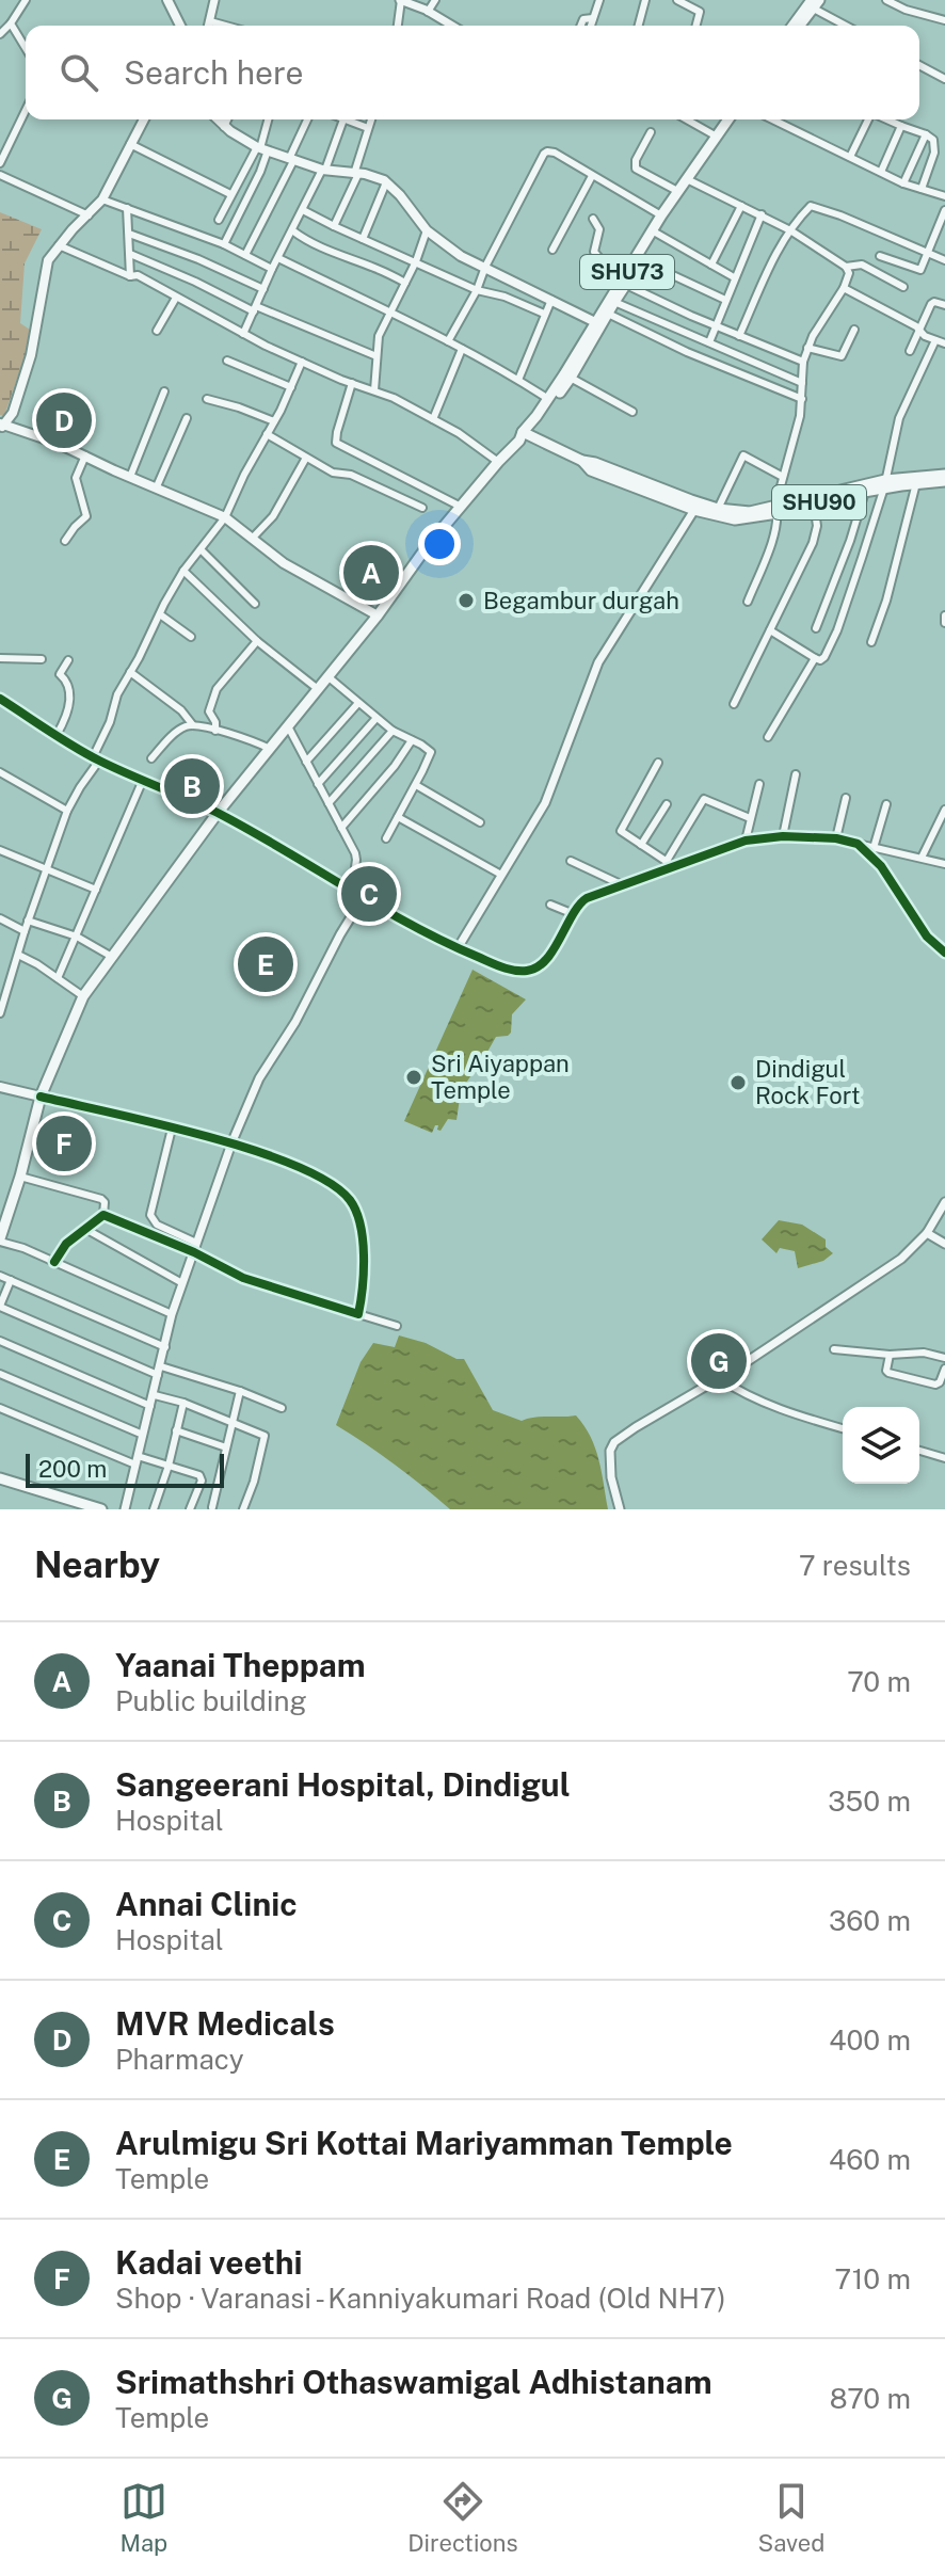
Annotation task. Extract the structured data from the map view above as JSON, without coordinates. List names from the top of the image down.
{
  "streets": {
    "main road": ["SHU73", "SHU90"]
  },
  "crossings": [
    ["SHU73", "SHU90"]
  ],
  "places": ["Begambur durgah", "Sri Aiyappan Temple", "Dindigul Rock Fort"],
  "scale_bar": "200 m",
  "page": {
    "search": "Search here",
    "pins": [
      "D",
      "A",
      "B",
      "C",
      "E",
      "F",
      "G"
    ],
    "scale": "200 m",
    "heading": ["Nearby", "7 results"],
    "list": [
      {
        "mark": "A",
        "name": "Yaanai Theppam",
        "note": "Public building",
        "value": "70 m"
      },
      {
        "mark": "B",
        "name": "Sangeerani Hospital, Dindigul",
        "note": "Hospital",
        "value": "350 m"
      },
      {
        "mark": "C",
        "name": "Annai Clinic",
        "note": "Hospital",
        "value": "360 m"
      },
      {
        "mark": "D",
        "name": "MVR Medicals",
        "note": "Pharmacy",
        "value": "400 m"
      },
      {
        "mark": "E",
        "name": "Arulmigu Sri Kottai Mariyamman Temple",
        "note": "Temple",
        "value": "460 m"
      },
      {
        "mark": "F",
        "name": "Kadai veethi",
        "note": "Shop · Varanasi - Kanniyakumari Road (Old NH7)",
        "value": "710 m"
      },
      {
        "mark": "G",
        "name": "Srimathshri Othaswamigal Adhistanam",
        "note": "Temple",
        "value": "870 m"
      }
    ],
    "nav": ["Map", "Directions", "Saved"]
  }
}
